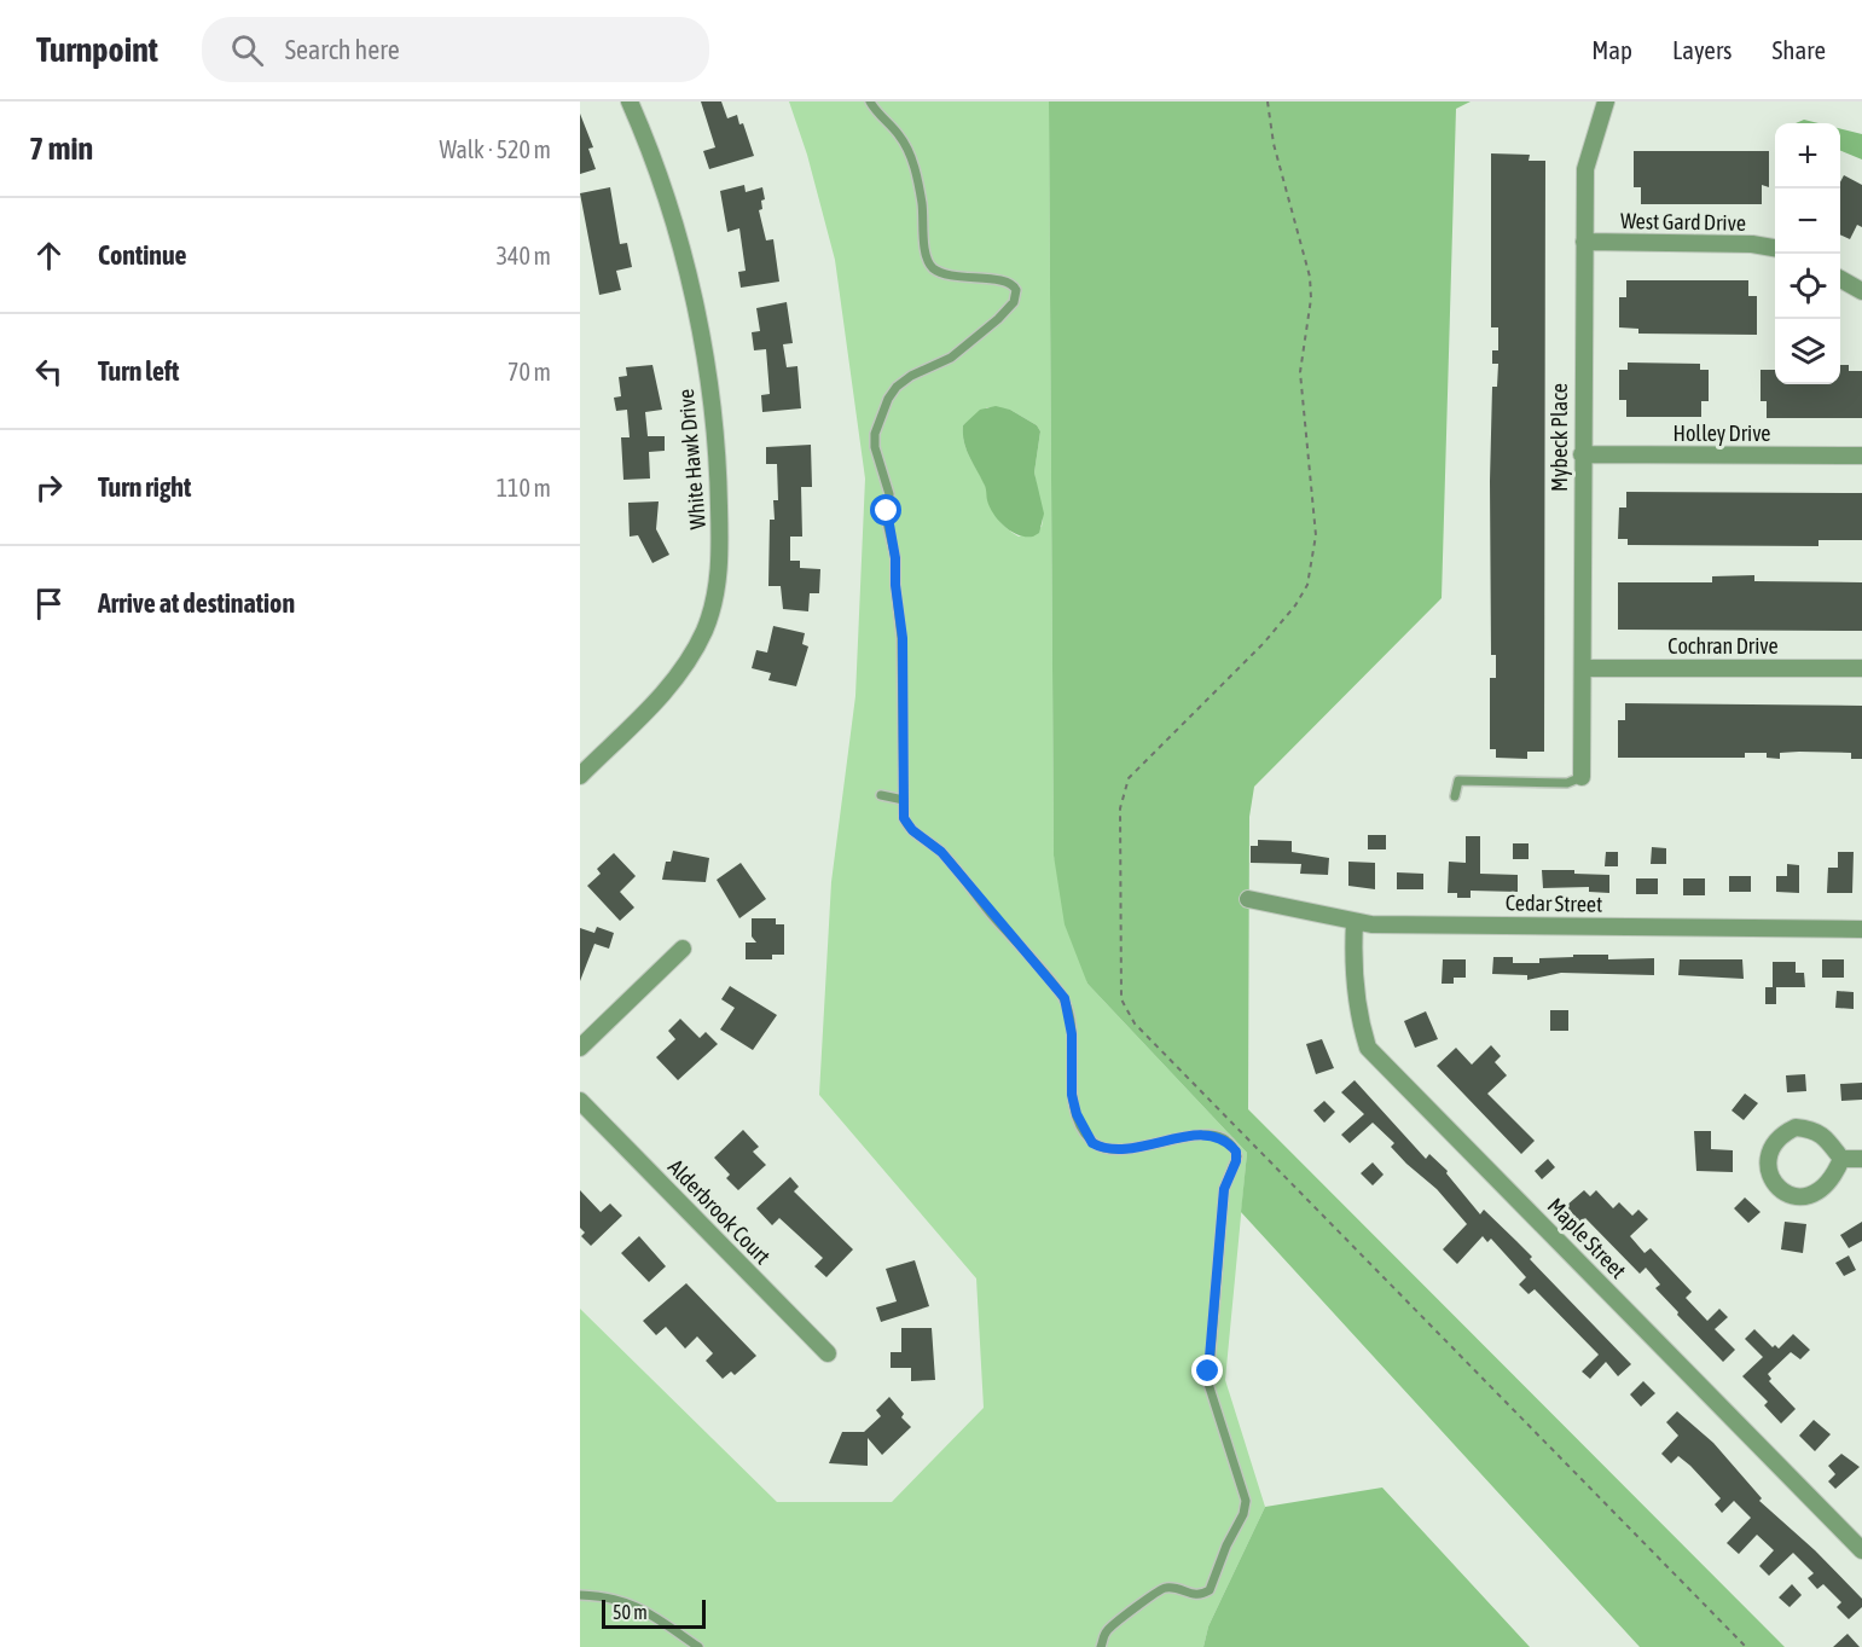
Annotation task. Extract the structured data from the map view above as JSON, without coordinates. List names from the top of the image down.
{
  "streets": {
    "street": [
      "West Gard Drive",
      "Holley Drive",
      "Mybeck Place",
      "White Hawk Drive",
      "Cochran Drive",
      "Cedar Street",
      "Alderbrook Court",
      "Maple Street"
    ]
  },
  "crossings": [
    ["West Gard Drive", "Mybeck Place"],
    ["Holley Drive", "Mybeck Place"],
    ["Mybeck Place", "Cochran Drive"],
    ["Cedar Street", "Maple Street"]
  ],
  "scale_bar": "50 m",
  "page": {
    "header": "Turnpoint",
    "search": "Search here",
    "nav": ["Map", "Layers", "Share"],
    "heading": ["7 min", "Walk · 520 m"],
    "map_buttons": ["+", "−"],
    "list": [
      ["Continue", "340 m"],
      ["Turn left", "70 m"],
      ["Turn right", "110 m"],
      "Arrive at destination"
    ],
    "scale": "50 m"
  }
}
